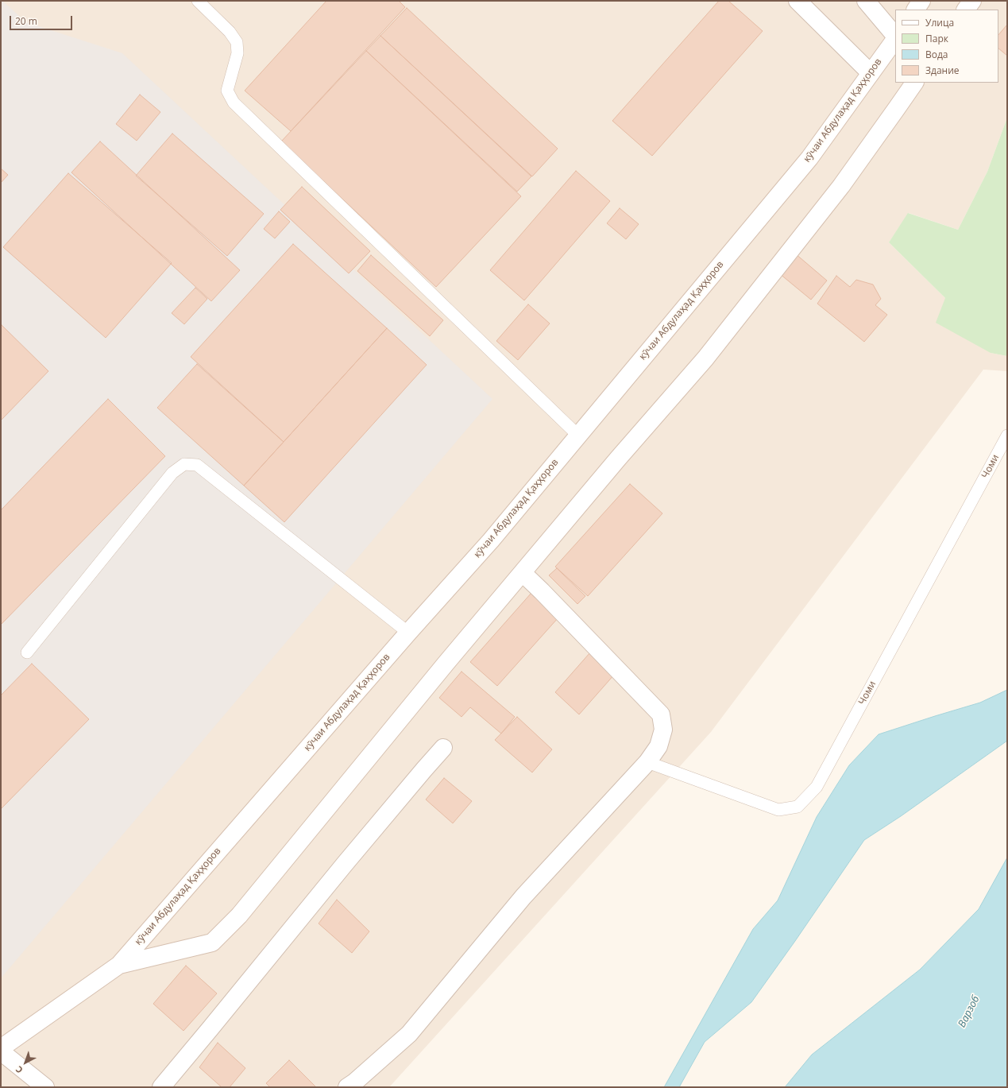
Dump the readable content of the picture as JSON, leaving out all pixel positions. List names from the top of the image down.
{
  "streets": {
    "main road": ["кӯчаи Абдулаҳад Қаҳҳоров"],
    "lane": ["Чоми"]
  },
  "water": ["Варзоб"],
  "legend": [
    "Улица",
    "Парк",
    "Вода",
    "Здание"
  ],
  "scale_bar": "20 m",
  "north": "bottom left"
}
